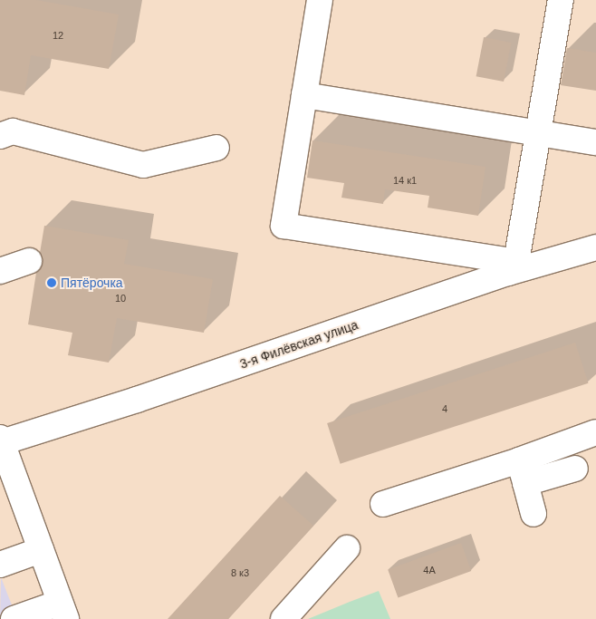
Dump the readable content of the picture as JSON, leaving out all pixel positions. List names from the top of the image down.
{
  "streets": {
    "street": ["3-я Филёвская улица"]
  },
  "places": ["Пятёрочка"],
  "house_numbers": [
    "12",
    "14 к1",
    "10",
    "4",
    "4А",
    "8 к3"
  ]
}
